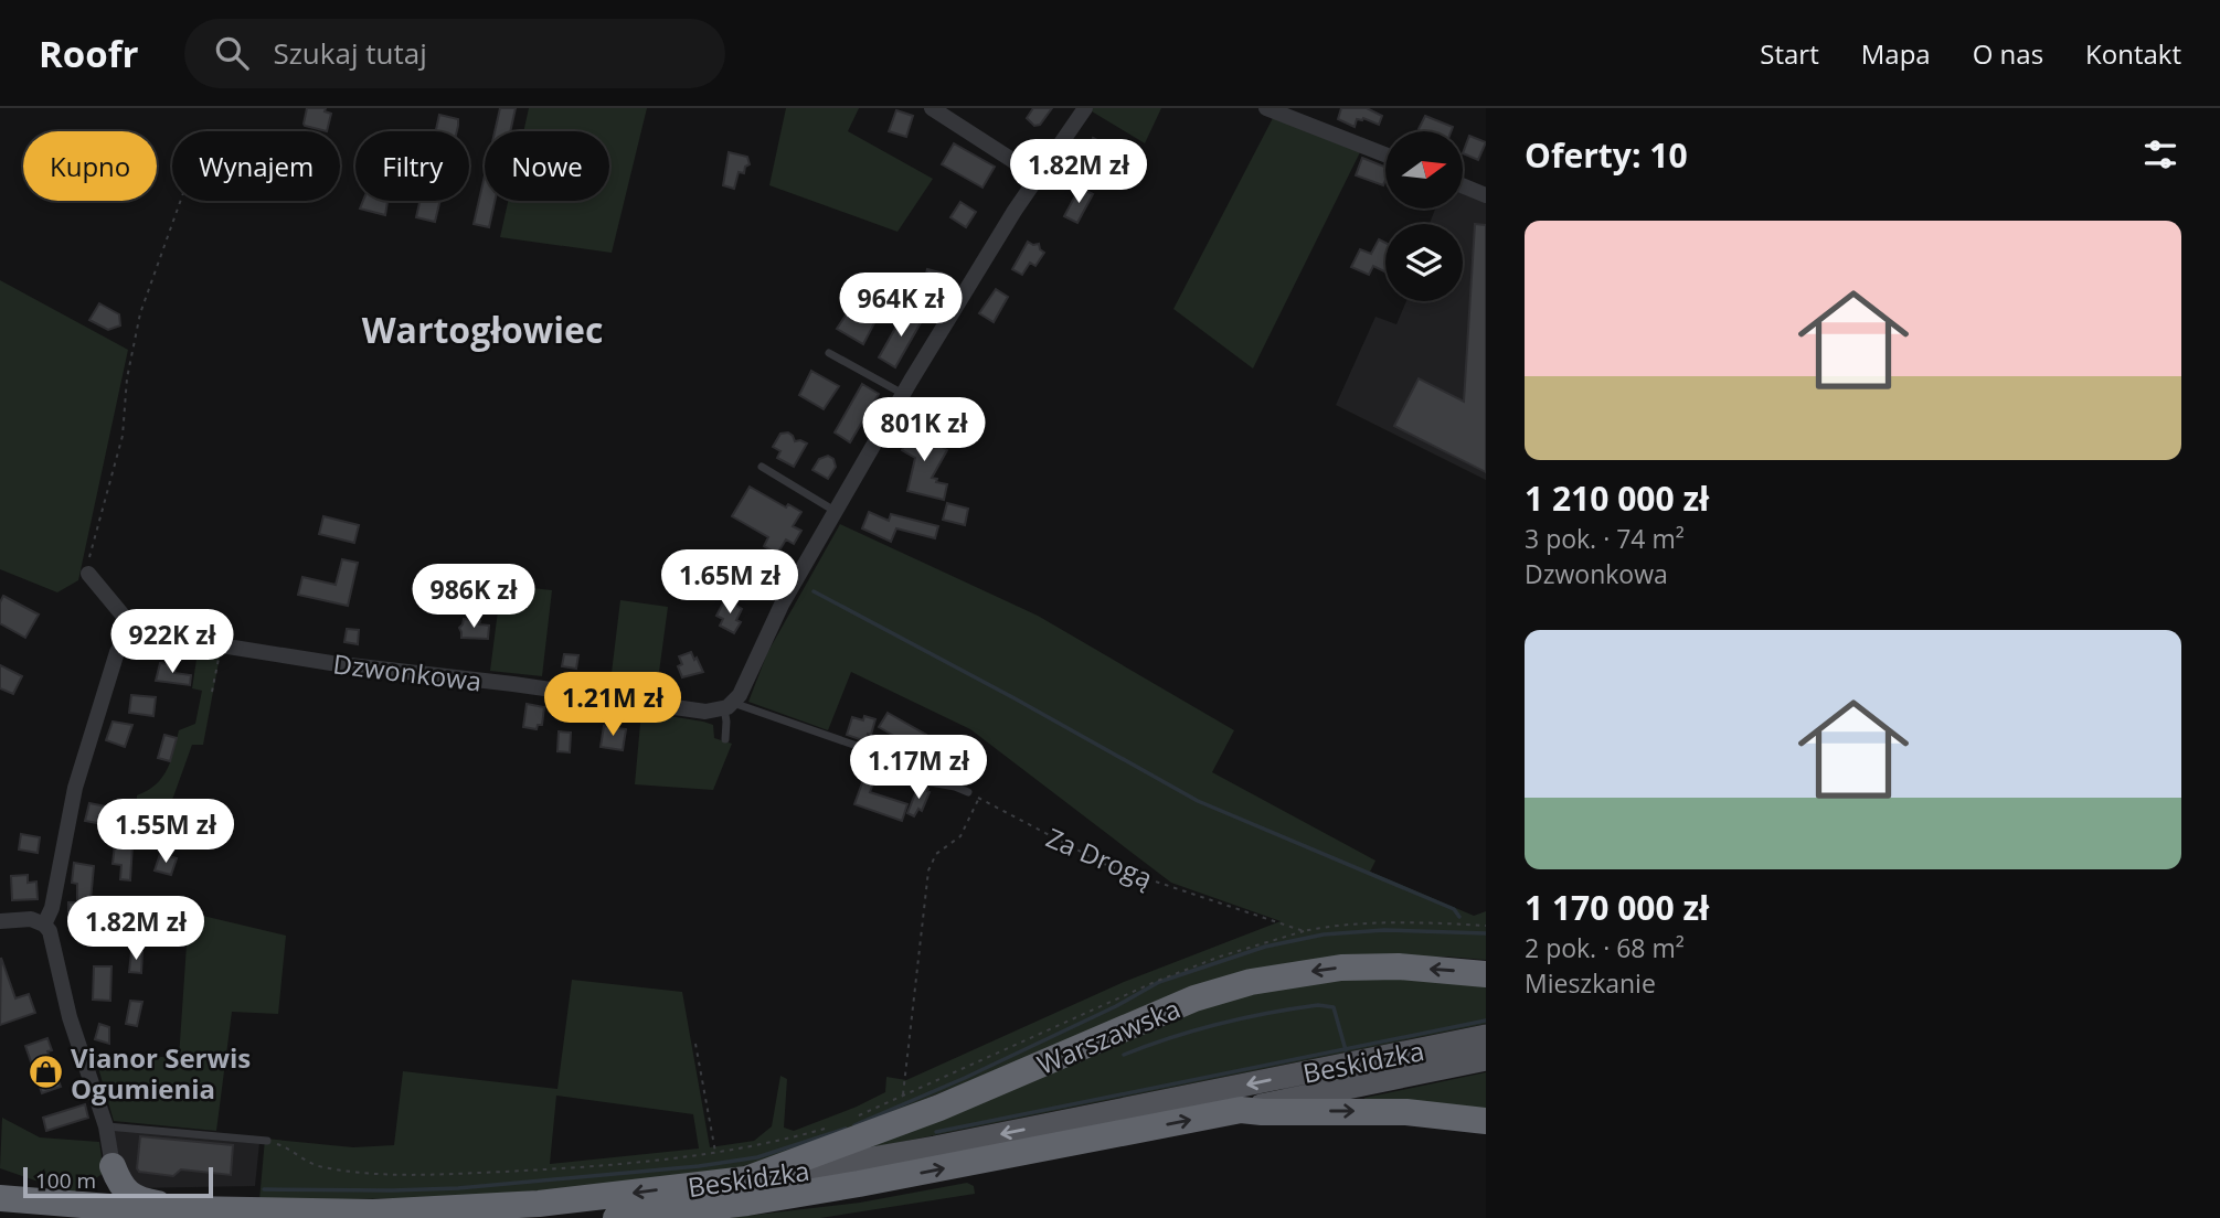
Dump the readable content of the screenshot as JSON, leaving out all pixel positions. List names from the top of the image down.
{
  "streets": {
    "highway": ["Warszawska", "Beskidzka"],
    "street": ["Dzwonkowa"],
    "path": ["Za Drogą"]
  },
  "crossings": [
    ["Warszawska", "Beskidzka"]
  ],
  "one_way": ["Warszawska"],
  "districts": ["Wartogłowiec"],
  "places": {
    "shop": ["Vianor Serwis Ogumienia"]
  },
  "scale_bar": "100 m",
  "north": "right",
  "page": {
    "header": "Roofr",
    "search": "Szukaj tutaj",
    "nav": [
      "Start",
      "Mapa",
      "O nas",
      "Kontakt"
    ],
    "heading": "Oferty: 10",
    "chip": [
      "Kupno",
      "Wynajem",
      "Filtry",
      "Nowe"
    ],
    "price": [
      "1.82M zł",
      "964K zł",
      "801K zł",
      "1.65M zł",
      "986K zł",
      "922K zł",
      "1.21M zł",
      "1.17M zł",
      "1.55M zł",
      "1.82M zł"
    ],
    "list": [
      {
        "name": "1 210 000 zł",
        "note": "3 pok. · 74 m² · Dzwonkowa"
      },
      {
        "name": "1 170 000 zł",
        "note": "2 pok. · 68 m² · Mieszkanie"
      }
    ],
    "scale": "100 m"
  }
}
